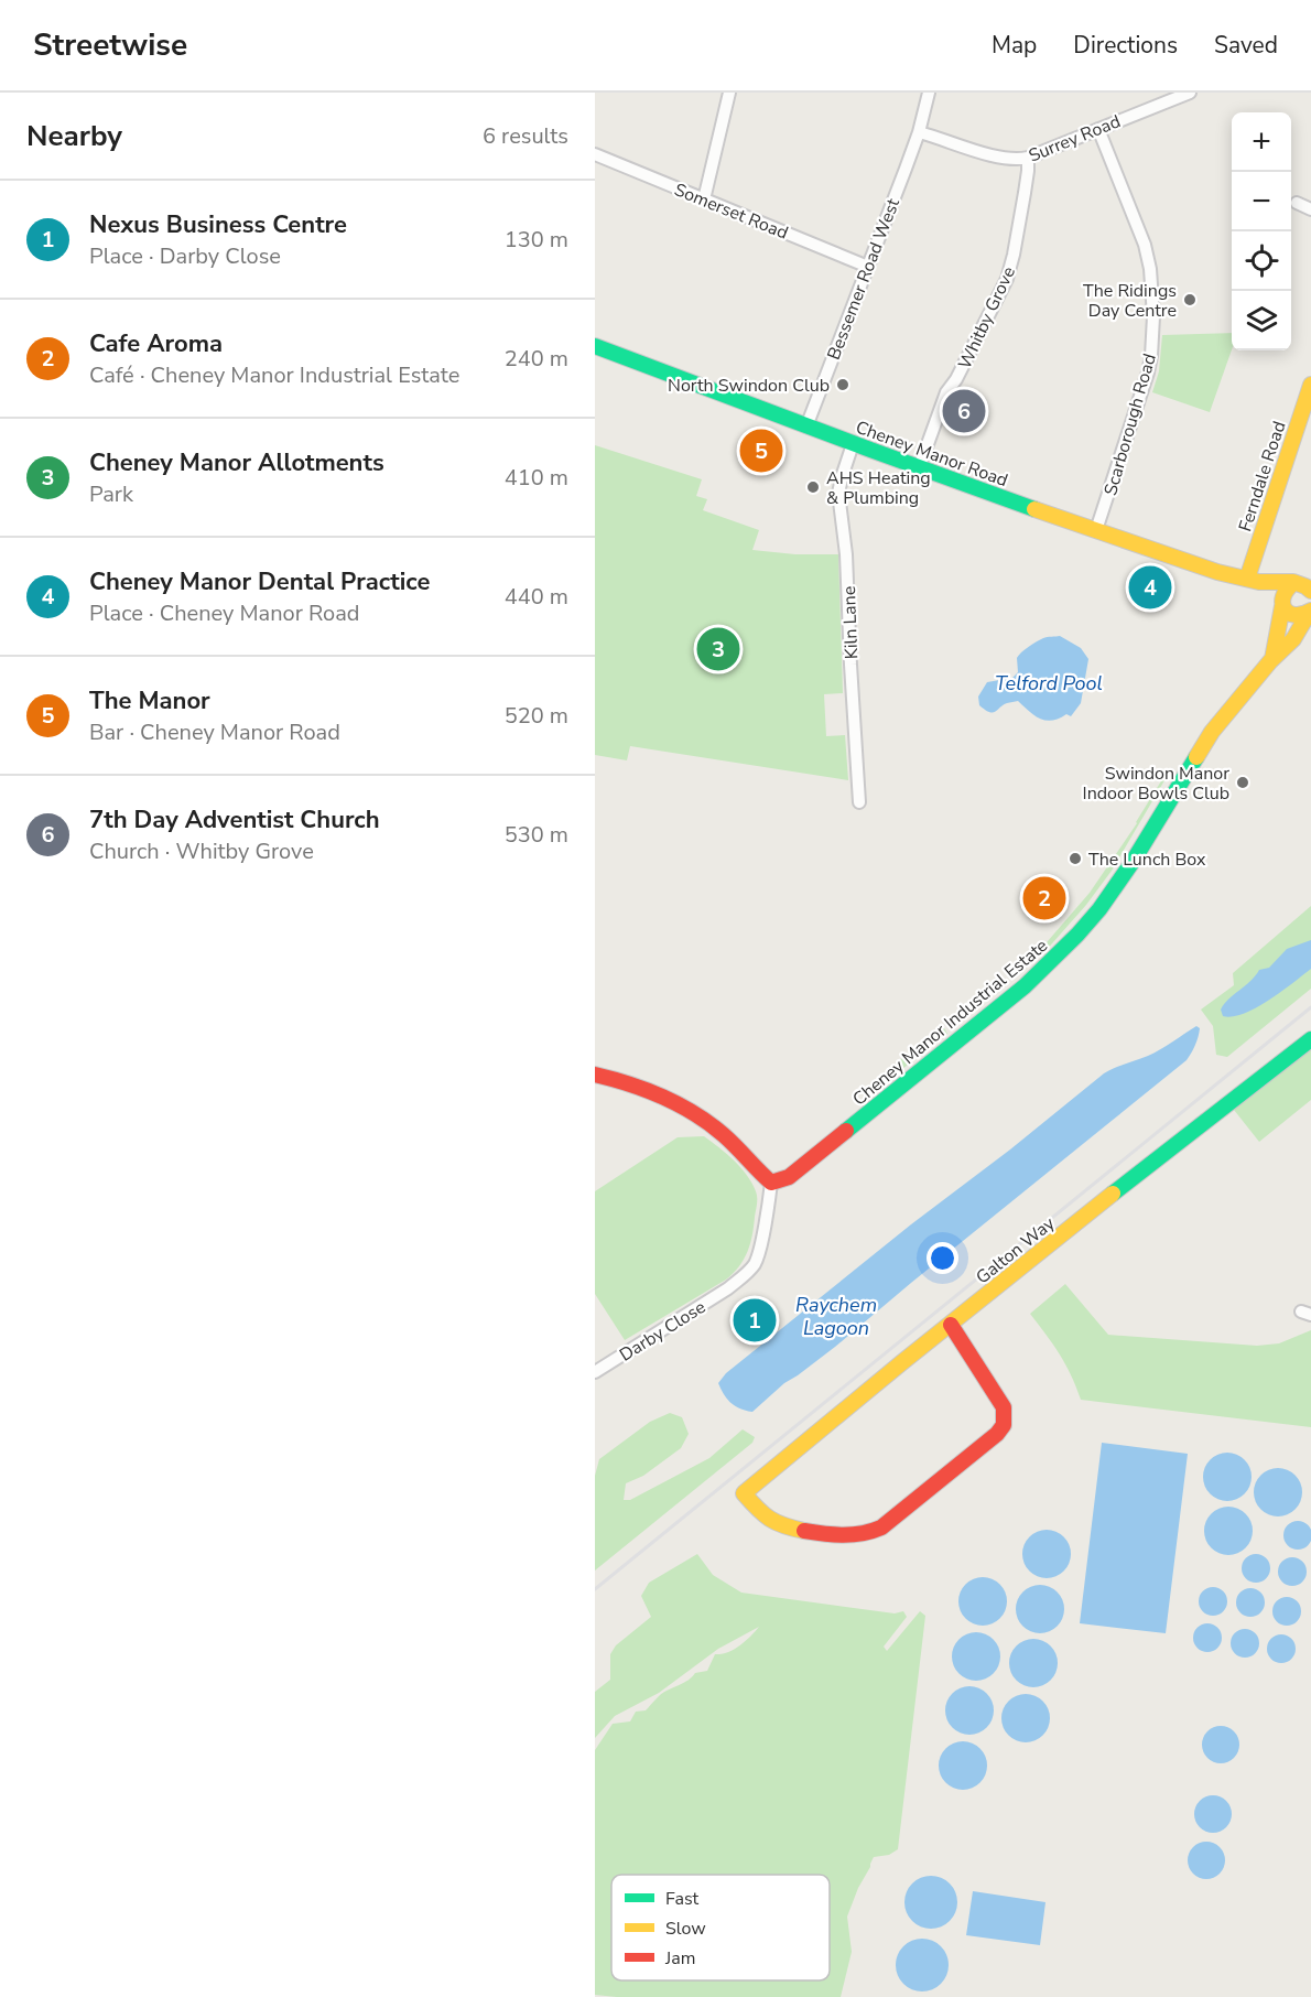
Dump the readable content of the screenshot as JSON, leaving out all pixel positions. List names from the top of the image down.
{
  "streets": {
    "street": [
      "Surrey Road",
      "Somerset Road",
      "Bessemer Road West",
      "Whitby Grove",
      "Scarborough Road",
      "Cheney Manor Road",
      "Ferndale Road",
      "Kiln Lane",
      "Cheney Manor Industrial Estate",
      "Galton Way",
      "Darby Close"
    ]
  },
  "crossings": [
    ["Surrey Road", "Bessemer Road West"],
    ["Surrey Road", "Whitby Grove"],
    ["Surrey Road", "Scarborough Road"],
    ["Somerset Road", "Bessemer Road West"],
    ["Bessemer Road West", "Cheney Manor Road"],
    ["Whitby Grove", "Cheney Manor Road"],
    ["Scarborough Road", "Cheney Manor Road"],
    ["Cheney Manor Road", "Ferndale Road"],
    ["Cheney Manor Road", "Kiln Lane"],
    ["Cheney Manor Road", "Cheney Manor Industrial Estate"],
    ["Cheney Manor Industrial Estate", "Darby Close"]
  ],
  "water": ["Telford Pool", "Raychem Lagoon"],
  "places": [
    "The Ridings Day Centre",
    "North Swindon Club",
    "AHS Heating & Plumbing",
    "Swindon Manor Indoor Bowls Club",
    "The Lunch Box"
  ],
  "legend": ["Fast", "Slow", "Jam"],
  "page": {
    "header": "Streetwise",
    "nav": ["Map", "Directions", "Saved"],
    "heading": ["Nearby", "6 results"],
    "map_buttons": ["+", "−"],
    "list": [
      {
        "mark": "1",
        "name": "Nexus Business Centre",
        "note": "Place · Darby Close",
        "value": "130 m"
      },
      {
        "mark": "2",
        "name": "Cafe Aroma",
        "note": "Café · Cheney Manor Industrial Estate",
        "value": "240 m"
      },
      {
        "mark": "3",
        "name": "Cheney Manor Allotments",
        "note": "Park",
        "value": "410 m"
      },
      {
        "mark": "4",
        "name": "Cheney Manor Dental Practice",
        "note": "Place · Cheney Manor Road",
        "value": "440 m"
      },
      {
        "mark": "5",
        "name": "The Manor",
        "note": "Bar · Cheney Manor Road",
        "value": "520 m"
      },
      {
        "mark": "6",
        "name": "7th Day Adventist Church",
        "note": "Church · Whitby Grove",
        "value": "530 m"
      }
    ],
    "pins": [
      "6",
      "5",
      "4",
      "3",
      "2",
      "1"
    ]
  }
}
